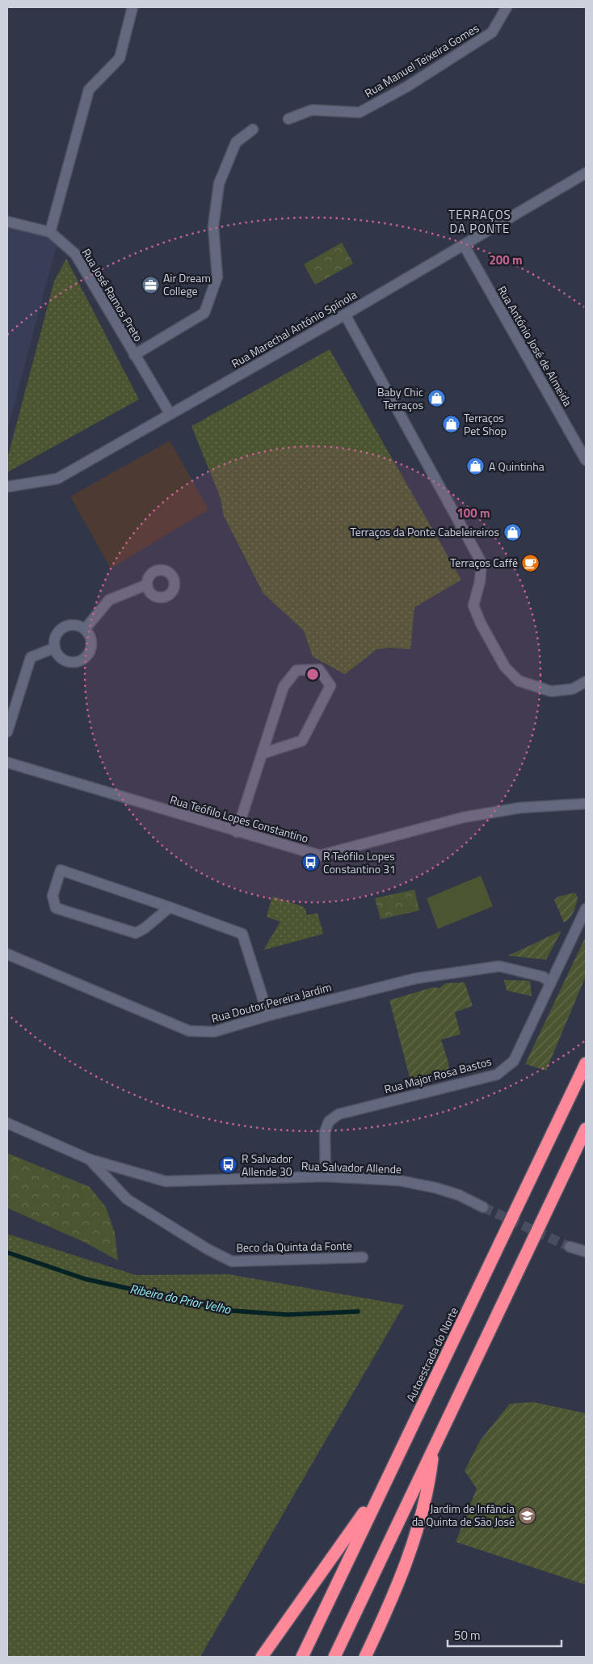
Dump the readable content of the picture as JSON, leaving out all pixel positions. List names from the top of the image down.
{
  "streets": {
    "highway": ["Autoestrada do Norte"],
    "street": [
      "Rua Manuel Teixeira Gomes",
      "Rua José Ramos Preto",
      "Rua Marechal António Spínola",
      "Rua António José de Almeida",
      "Rua Teófilo Lopes Constantino",
      "Rua Doutor Pereira Jardim",
      "Rua Major Rosa Bastos",
      "Rua Salvador Allende",
      "Beco da Quinta da Fonte"
    ]
  },
  "crossings": [
    ["Rua José Ramos Preto", "Rua Marechal António Spínola"],
    ["Rua Marechal António Spínola", "Rua António José de Almeida"],
    ["Rua Doutor Pereira Jardim", "Rua Major Rosa Bastos"],
    ["Rua Major Rosa Bastos", "Rua Salvador Allende"],
    ["Rua Salvador Allende", "Beco da Quinta da Fonte"]
  ],
  "districts": ["TERRAÇOS DA PONTE"],
  "water": ["Ribeira do Prior Velho"],
  "places": {
    "office": ["Air Dream College"],
    "shop": [
      "Baby Chic Terraços",
      "Terraços Pet Shop",
      "A Quintinha",
      "Terraços da Ponte Cabeleireiros"
    ],
    "cafe": ["Terraços Caffé"],
    "bus stop": ["R Teófilo Lopes Constantino 31", "R Salvador Allende 30"],
    "school or university": ["Jardim de Infância da Quinta de São José"]
  },
  "scale_bar": "50 m",
  "rings": ["200 m", "100 m"]
}
